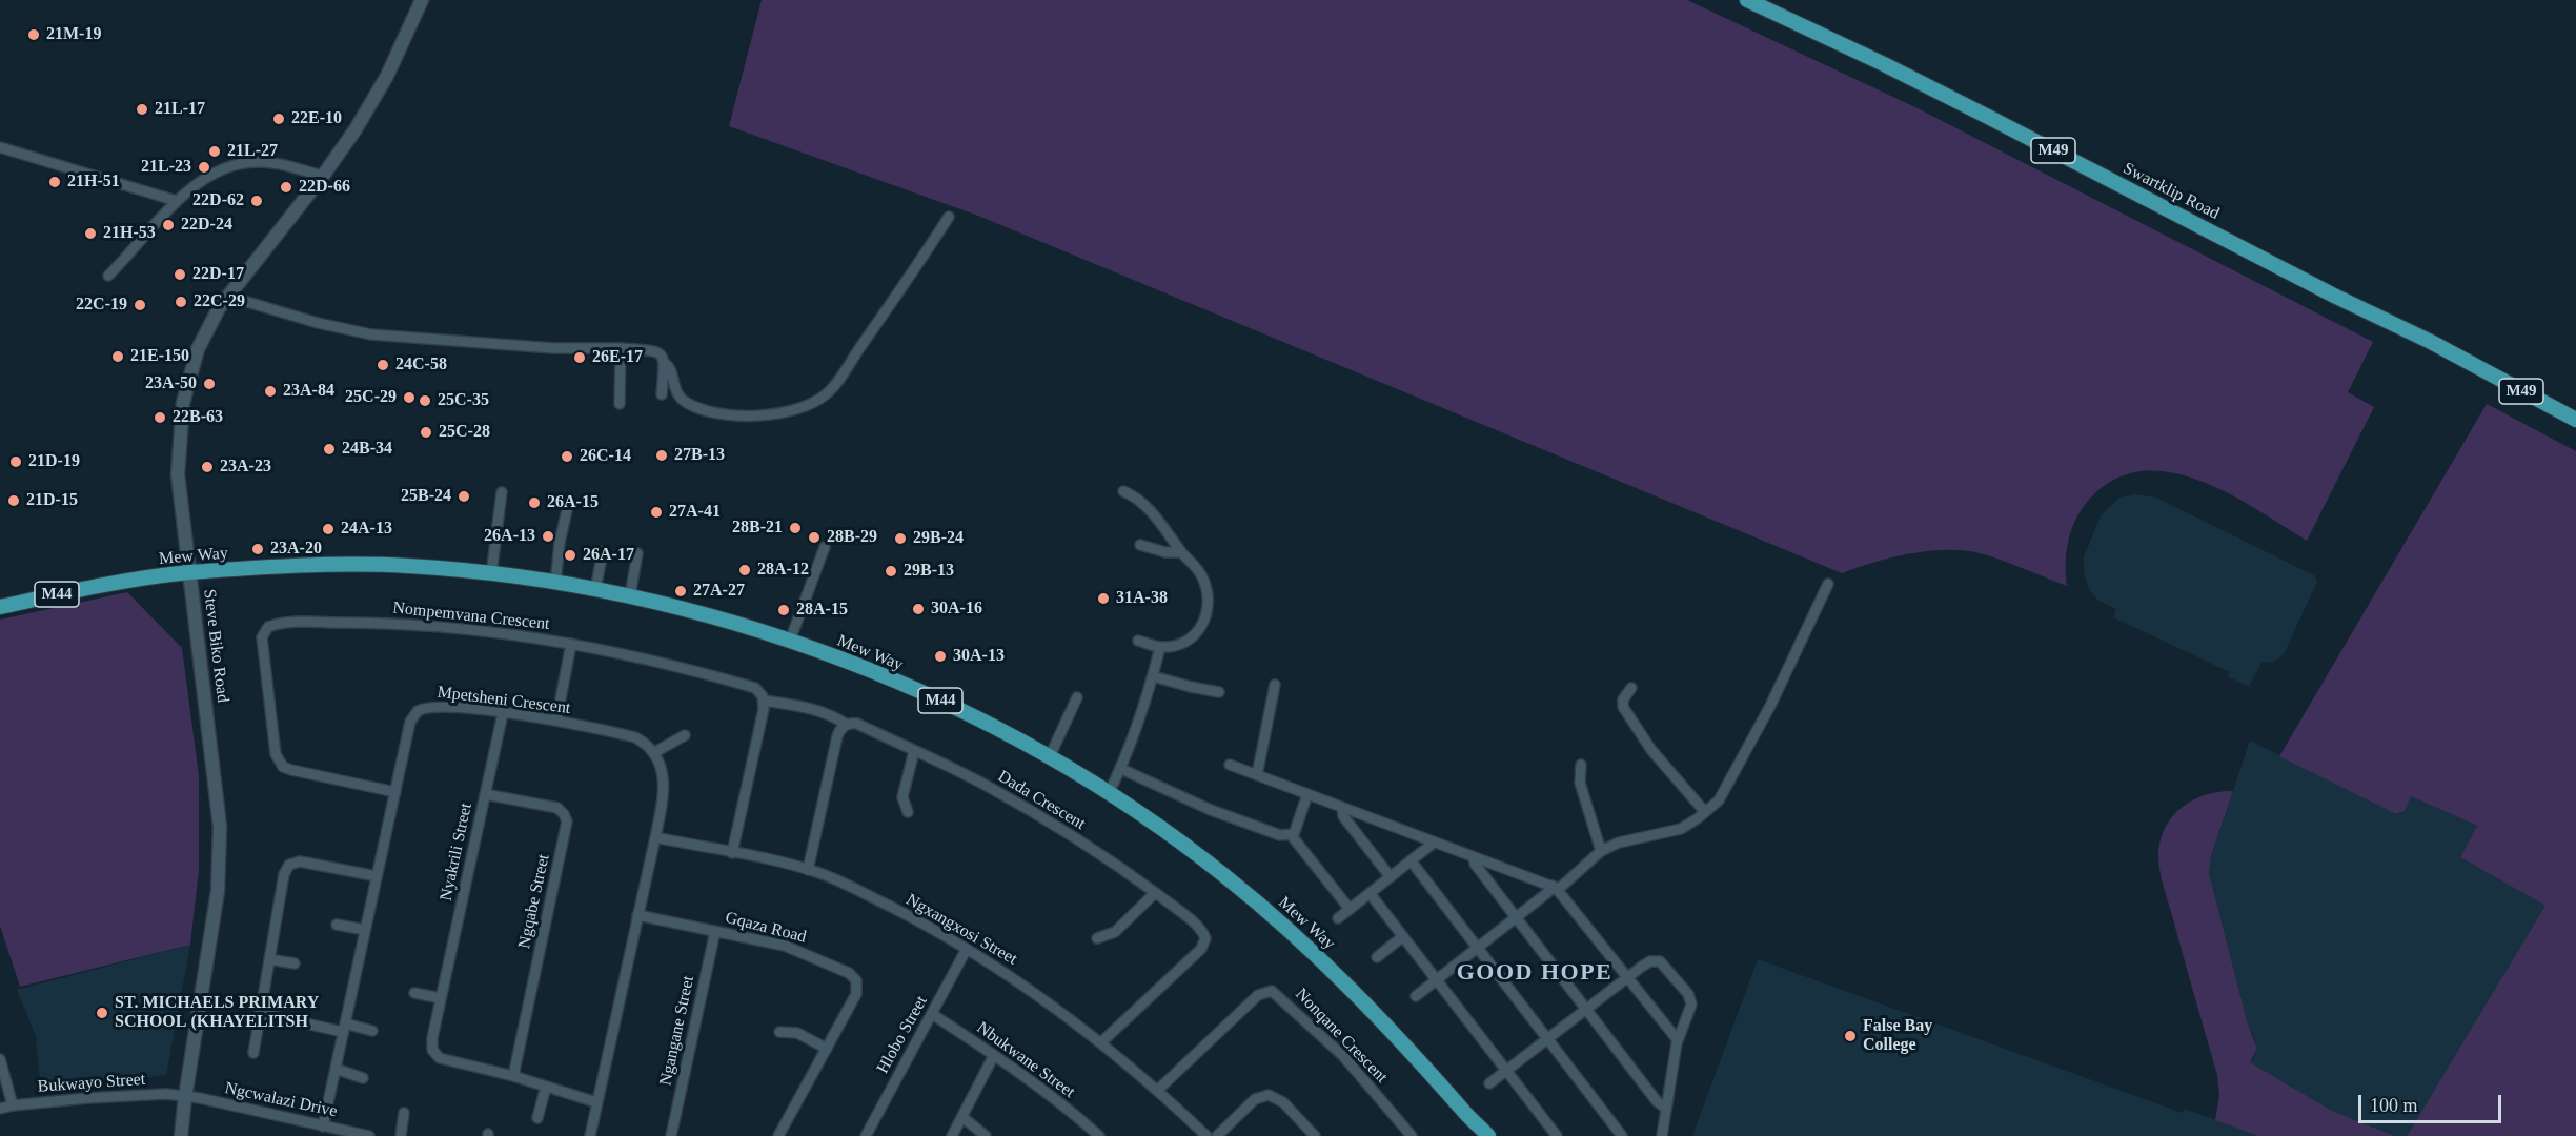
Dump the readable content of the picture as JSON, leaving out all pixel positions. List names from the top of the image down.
{
  "streets": {
    "main road": [
      "M49",
      "Swartklip Road",
      "Mew Way",
      "M44"
    ],
    "street": [
      "Nompemvana Crescent",
      "Steve Biko Road",
      "Mpetsheni Crescent",
      "Dada Crescent",
      "Nyakrili Street",
      "Ngqabe Street",
      "Gqaza Road",
      "Ngxangxosi Street",
      "Ngangane Street",
      "Hlobo Street",
      "Nonqane Crescent",
      "Nbukwane Street",
      "Bukwayo Street",
      "Ngcwalazi Drive"
    ]
  },
  "crossings": [
    ["Mew Way", "Steve Biko Road"],
    ["Nompemvana Crescent", "Mpetsheni Crescent"],
    ["Nompemvana Crescent", "Dada Crescent"],
    ["Steve Biko Road", "Bukwayo Street"],
    ["Steve Biko Road", "Ngcwalazi Drive"],
    ["Mpetsheni Crescent", "Nyakrili Street"],
    ["Mpetsheni Crescent", "Ngcwalazi Drive"],
    ["Dada Crescent", "Ngxangxosi Street"],
    ["Nyakrili Street", "Ngqabe Street"],
    ["Gqaza Road", "Ngangane Street"],
    ["Ngxangxosi Street", "Hlobo Street"],
    ["Ngxangxosi Street", "Nonqane Crescent"],
    ["Hlobo Street", "Nbukwane Street"],
    ["Bukwayo Street", "Ngcwalazi Drive"]
  ],
  "districts": ["GOOD HOPE"],
  "places": [
    "21M-19",
    "21L-17",
    "22E-10",
    "21L-27",
    "21L-23",
    "21H-51",
    "22D-66",
    "22D-62",
    "22D-24",
    "21H-53",
    "22D-17",
    "22C-29",
    "22C-19",
    "21E-150",
    "26E-17",
    "24C-58",
    "23A-50",
    "23A-84",
    "25C-29",
    "25C-35",
    "22B-63",
    "25C-28",
    "24B-34",
    "27B-13",
    "26C-14",
    "21D-19",
    "23A-23",
    "25B-24",
    "21D-15",
    "26A-15",
    "27A-41",
    "28B-21",
    "24A-13",
    "26A-13",
    "28B-29",
    "29B-24",
    "23A-20",
    "26A-17",
    "28A-12",
    "29B-13",
    "27A-27",
    "31A-38",
    "30A-16",
    "28A-15",
    "30A-13",
    "ST. MICHAELS PRIMARY SCHOOL (KHAYELITSH",
    "False Bay College"
  ],
  "scale_bar": "100 m"
}
